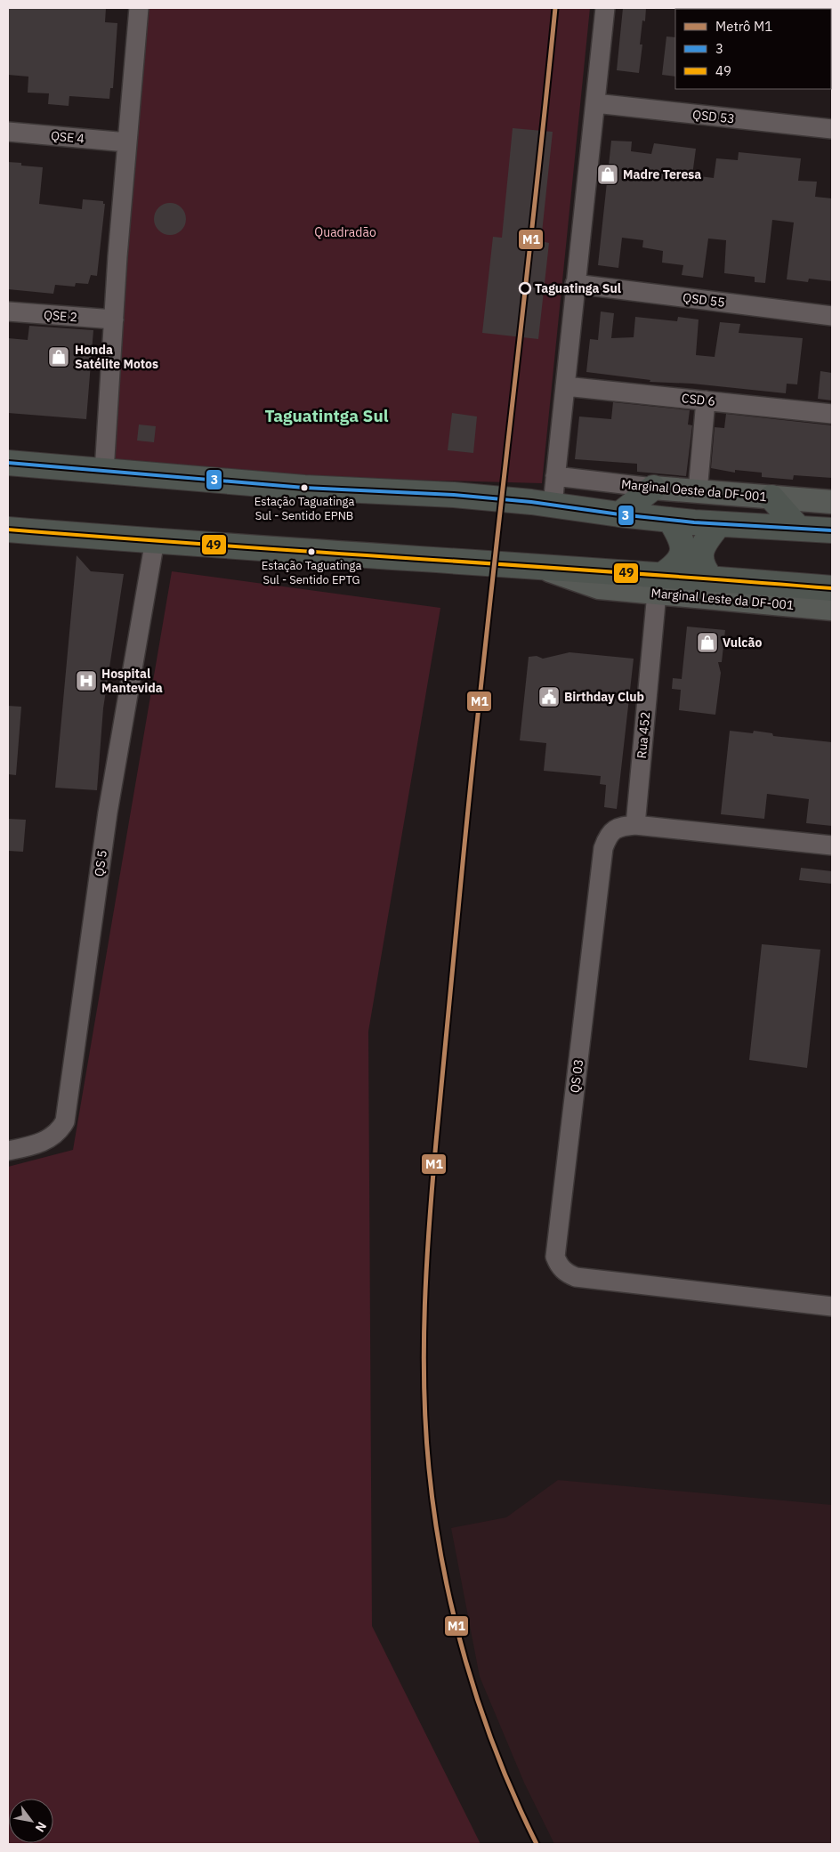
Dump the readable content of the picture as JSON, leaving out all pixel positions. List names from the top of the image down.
{
  "streets": {
    "main road": ["Marginal Oeste da DF-001", "Marginal Leste da DF-001"],
    "street": [
      "QSD 53",
      "QSE 4",
      "QSD 55",
      "QSE 2",
      "CSD 6",
      "Rua 452",
      "QS 5",
      "QS 03"
    ]
  },
  "crossings": [
    ["Marginal Leste da DF-001", "Rua 452"],
    ["Rua 452", "QS 03"]
  ],
  "districts": ["Taguatintga Sul"],
  "parks": ["Quadradão"],
  "places": {
    "shop": ["Madre Teresa", "Honda Satélite Motos", "Vulcão"],
    "other": ["Taguatinga Sul", "Estação Taguatinga Sul - Sentido EPNB", "Estação Taguatinga Sul - Sentido EPTG"],
    "hospital": ["Hospital Mantevida"],
    "public building": ["Birthday Club"]
  },
  "lines": ["metro line M1", "transit line 3", "transit line 49"],
  "legend": ["Metrô M1", "3", "49"],
  "north": "bottom right"
}
